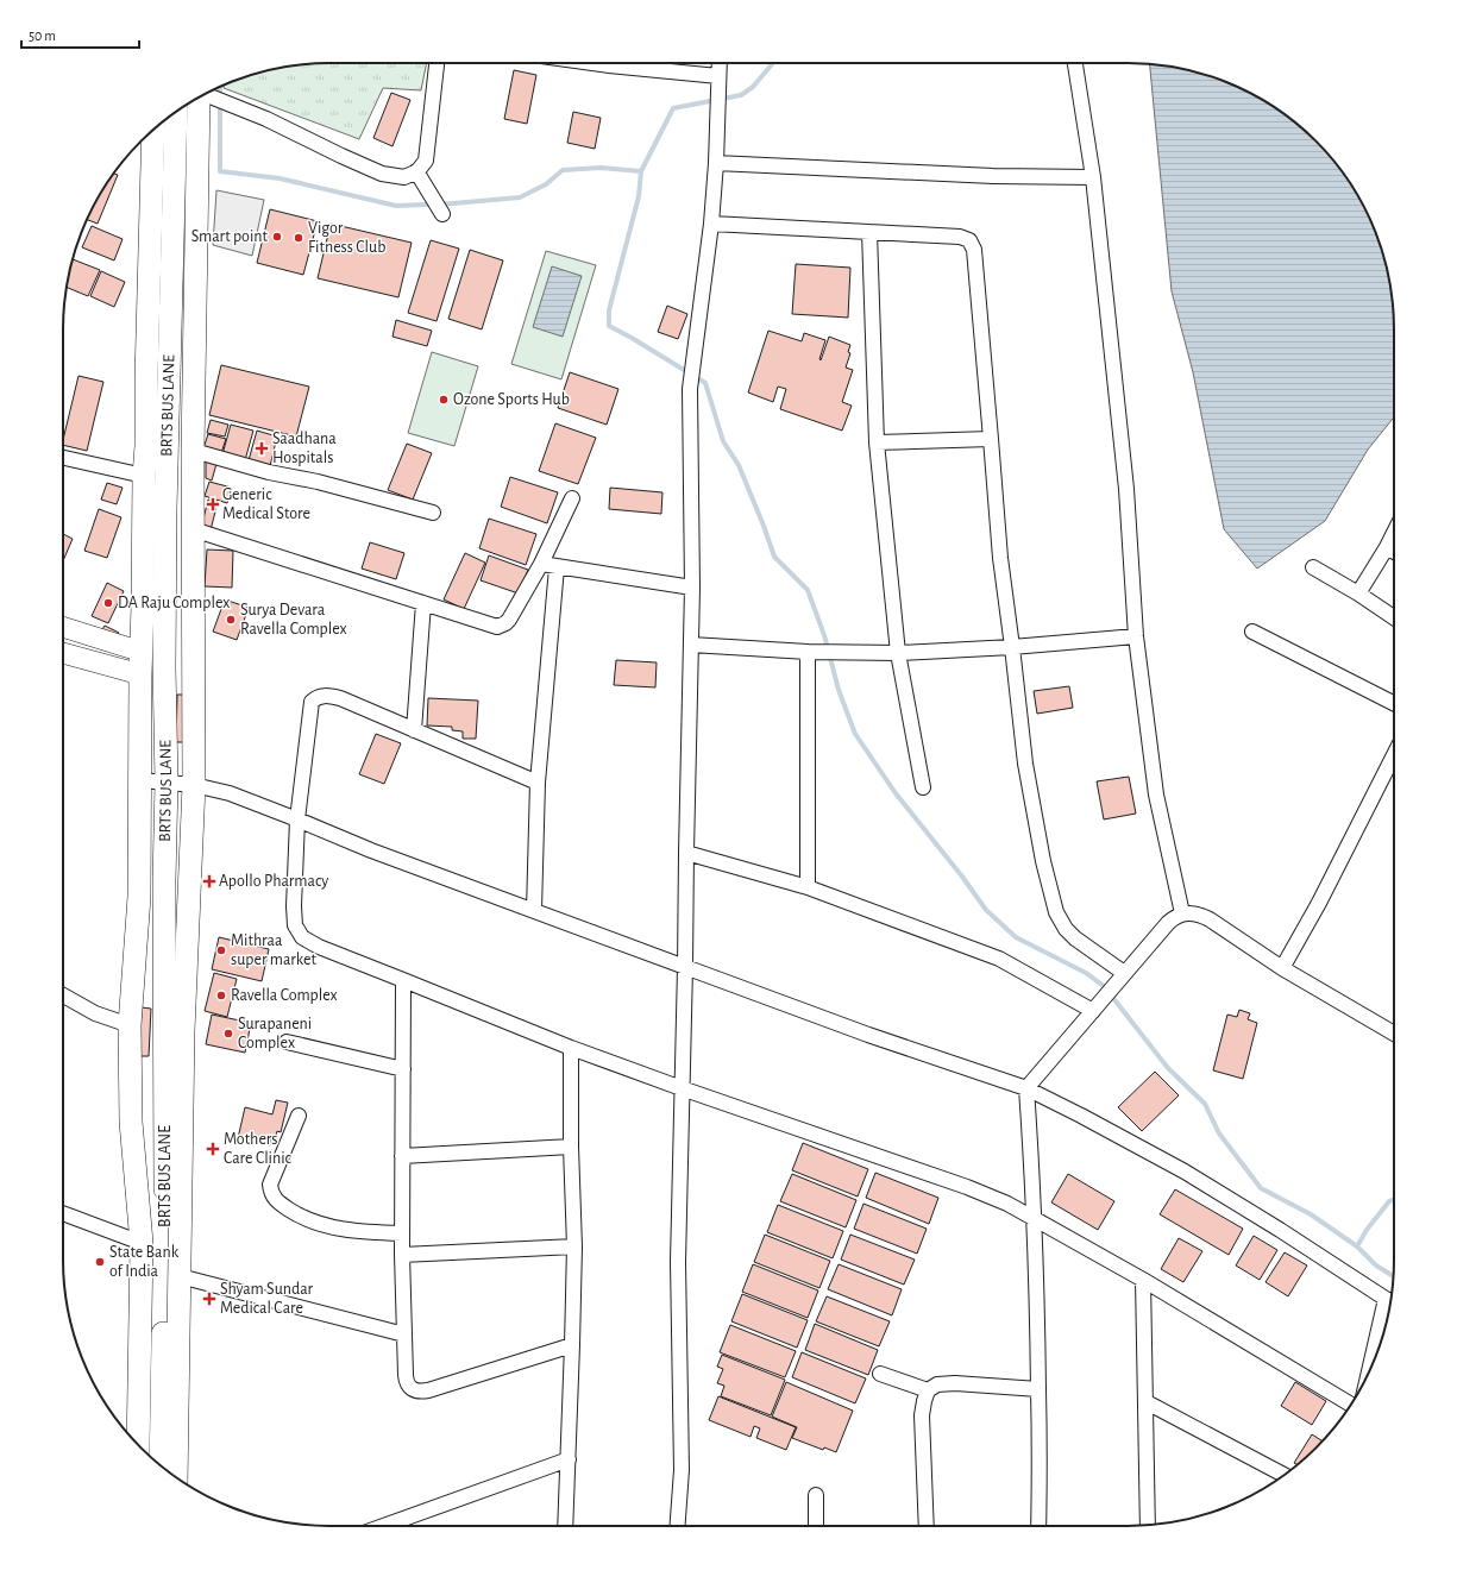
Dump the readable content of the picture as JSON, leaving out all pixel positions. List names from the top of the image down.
{
  "streets": {
    "main road": ["BRTS BUS LANE"]
  },
  "places": {
    "other": [
      "Smart point",
      "Vigor Fitness Club",
      "Ozone Sports Hub",
      "DA Raju Complex",
      "Surya Devara Ravella Complex",
      "Mithraa super market",
      "Ravella Complex",
      "Surapaneni Complex",
      "State Bank of India"
    ],
    "health": [
      "Saadhana Hospitals",
      "Generic Medical Store",
      "Apollo Pharmacy",
      "Mothers Care Clinic",
      "Shyam Sundar Medical Care"
    ]
  },
  "scale_bar": "50 m"
}
